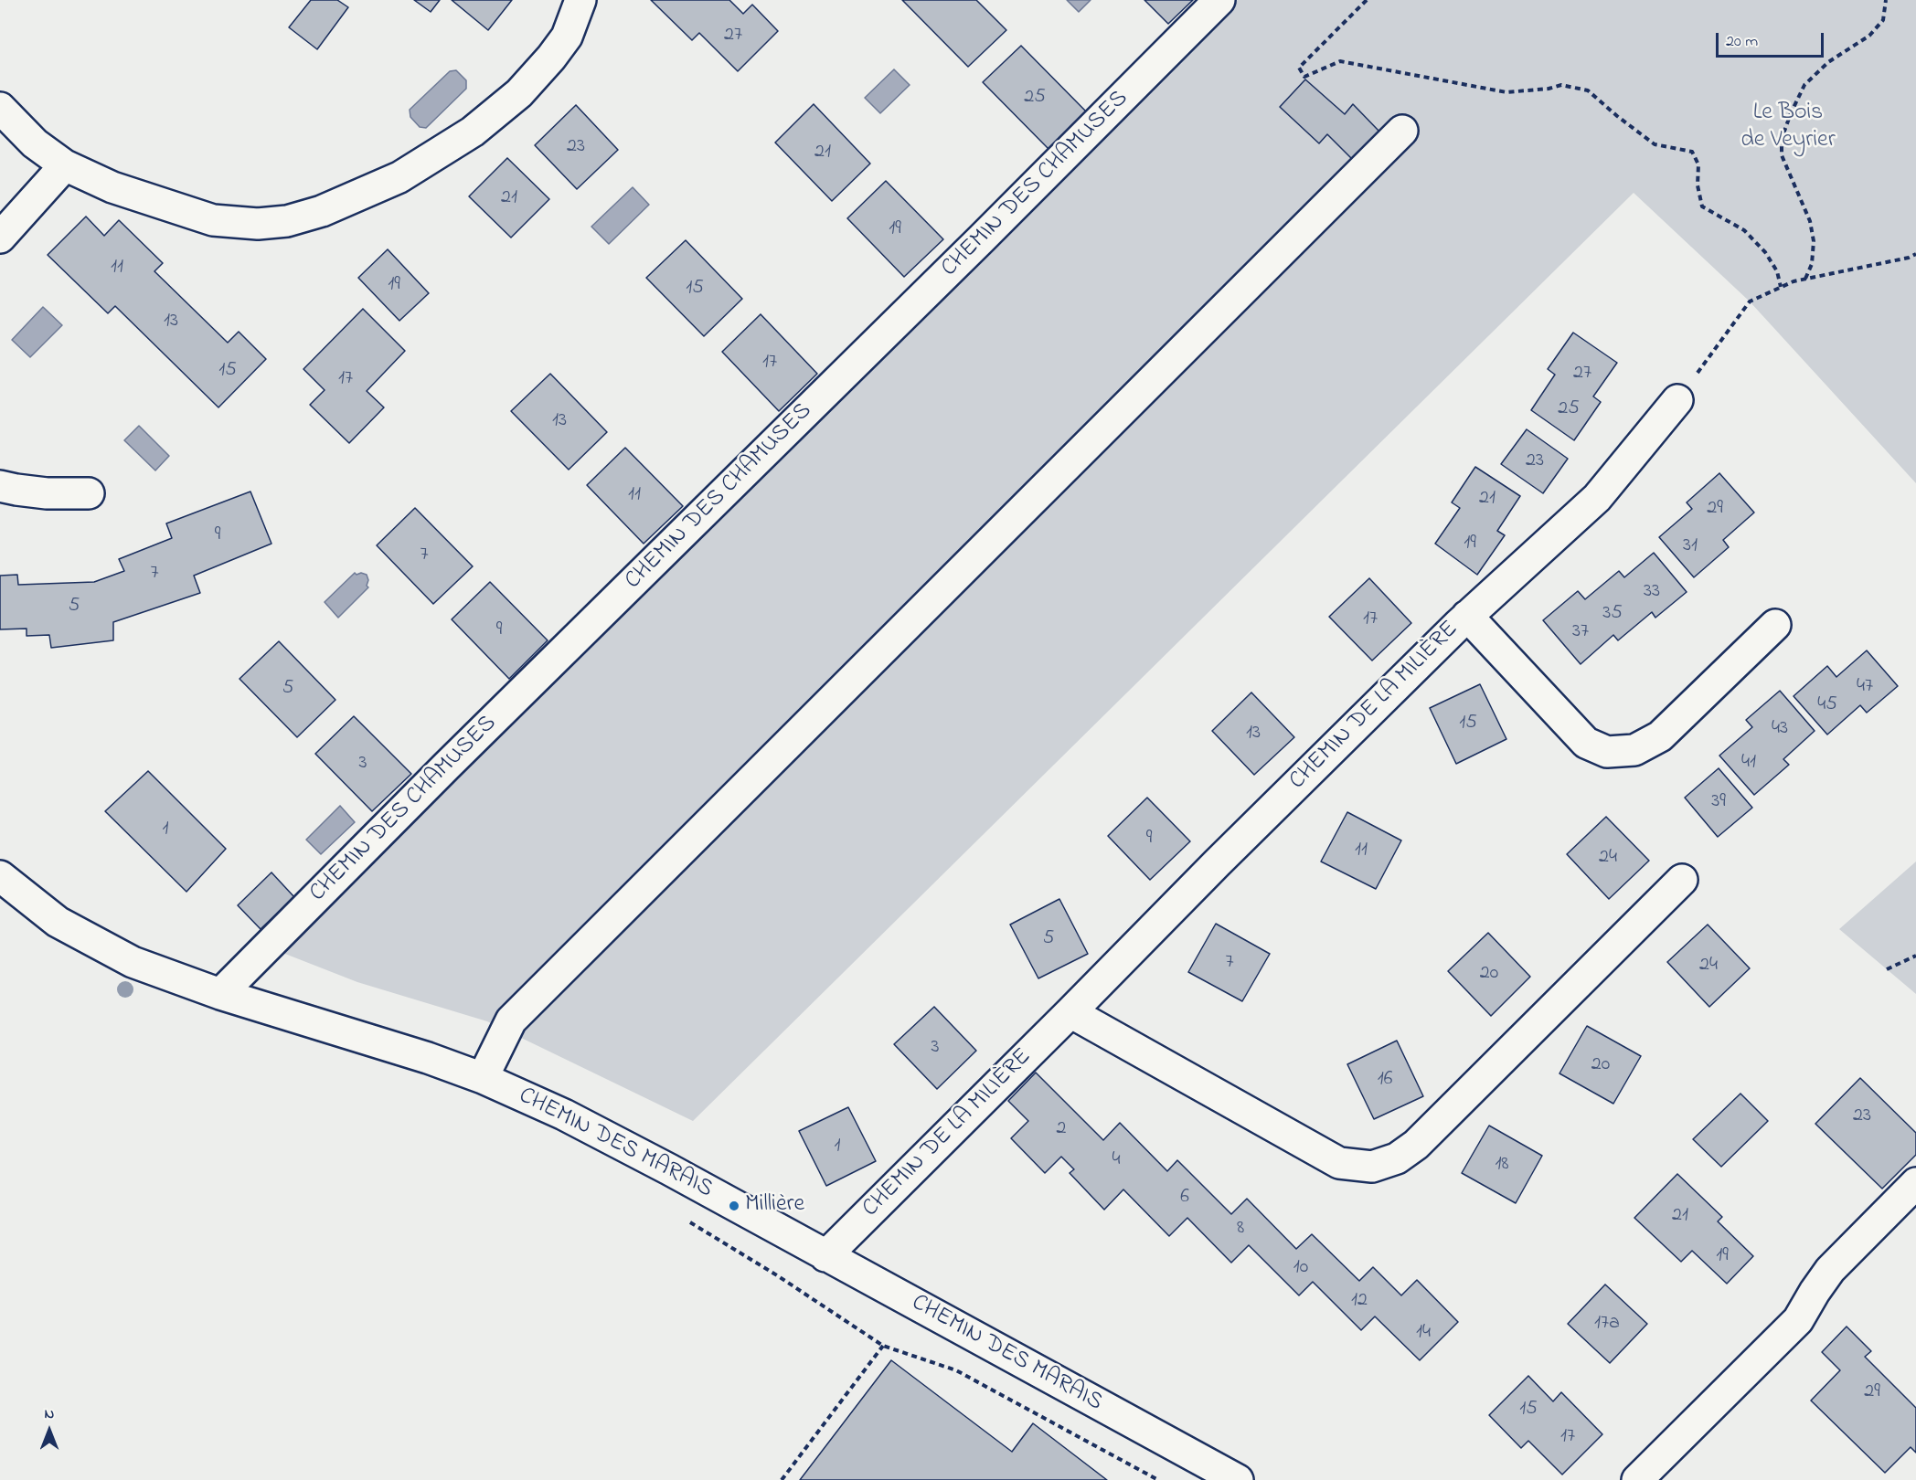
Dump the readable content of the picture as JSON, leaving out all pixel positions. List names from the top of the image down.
{
  "streets": {
    "street": ["CHEMIN DES CHAMUSES", "CHEMIN DE LA MILIÈRE", "CHEMIN DES MARAIS"]
  },
  "crossings": [
    ["CHEMIN DES CHAMUSES", "CHEMIN DES MARAIS"],
    ["CHEMIN DE LA MILIÈRE", "CHEMIN DES MARAIS"]
  ],
  "parks": ["Le Bois de Veyrier"],
  "places": ["Millière"],
  "house_numbers": [
    "27",
    "25",
    "23",
    "21",
    "21",
    "19",
    "11",
    "19",
    "15",
    "13",
    "17",
    "15",
    "27",
    "17",
    "25",
    "13",
    "23",
    "11",
    "21",
    "29",
    "9",
    "19",
    "31",
    "7",
    "7",
    "33",
    "5",
    "35",
    "17",
    "9",
    "37",
    "47",
    "5",
    "45",
    "15",
    "43",
    "13",
    "41",
    "3",
    "39",
    "1",
    "9",
    "11",
    "24",
    "5",
    "7",
    "24",
    "20",
    "3",
    "20",
    "16",
    "23",
    "2",
    "1",
    "4",
    "18",
    "6",
    "21",
    "8",
    "19",
    "10",
    "12",
    "17a",
    "14",
    "29",
    "15",
    "17"
  ],
  "scale_bar": "20 m",
  "north": "top"
}
